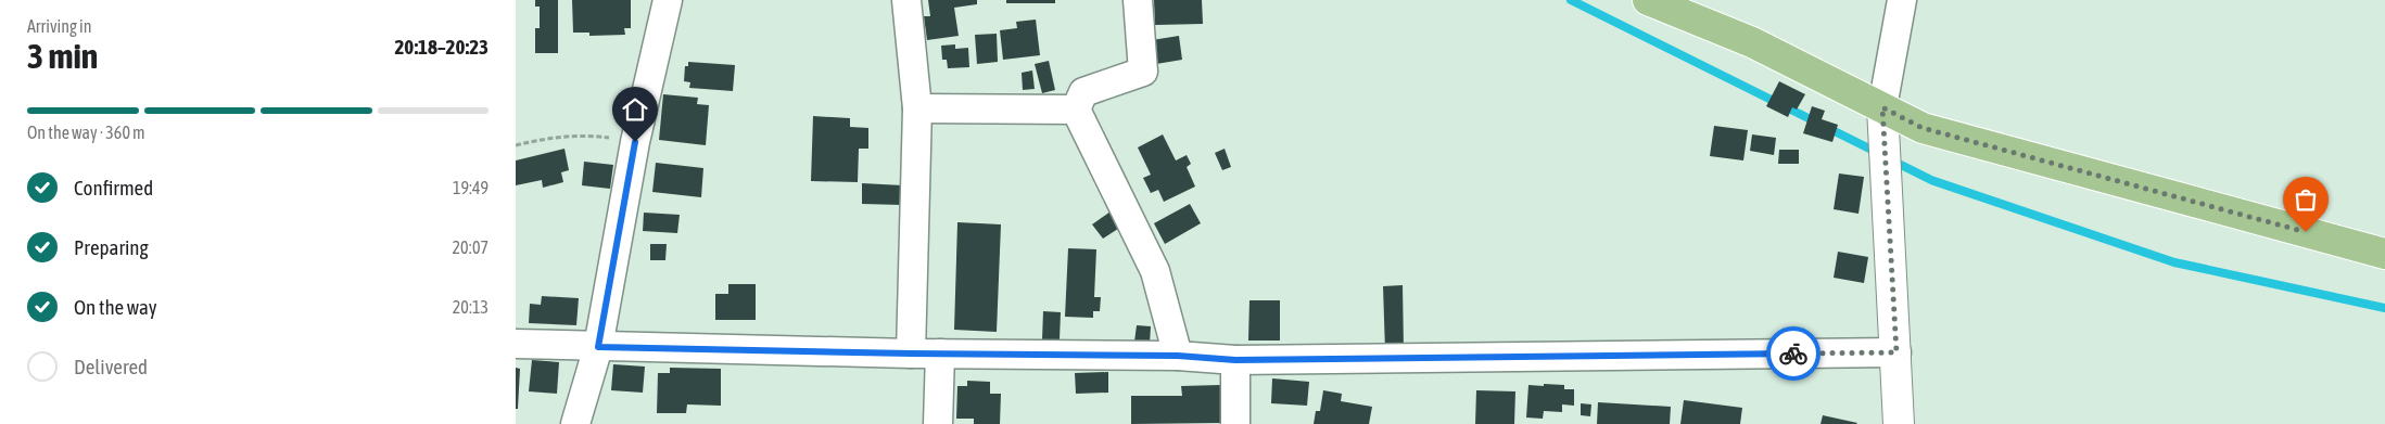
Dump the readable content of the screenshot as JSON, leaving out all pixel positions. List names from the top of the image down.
{
  "page": {
    "heading": ["3 min", "Arriving in", "20:18–20:23"],
    "bar": "On the way · 360 m",
    "list": [
      ["Confirmed", "19:49"],
      ["Preparing", "20:07"],
      ["On the way", "20:13"],
      "Delivered"
    ]
  }
}
